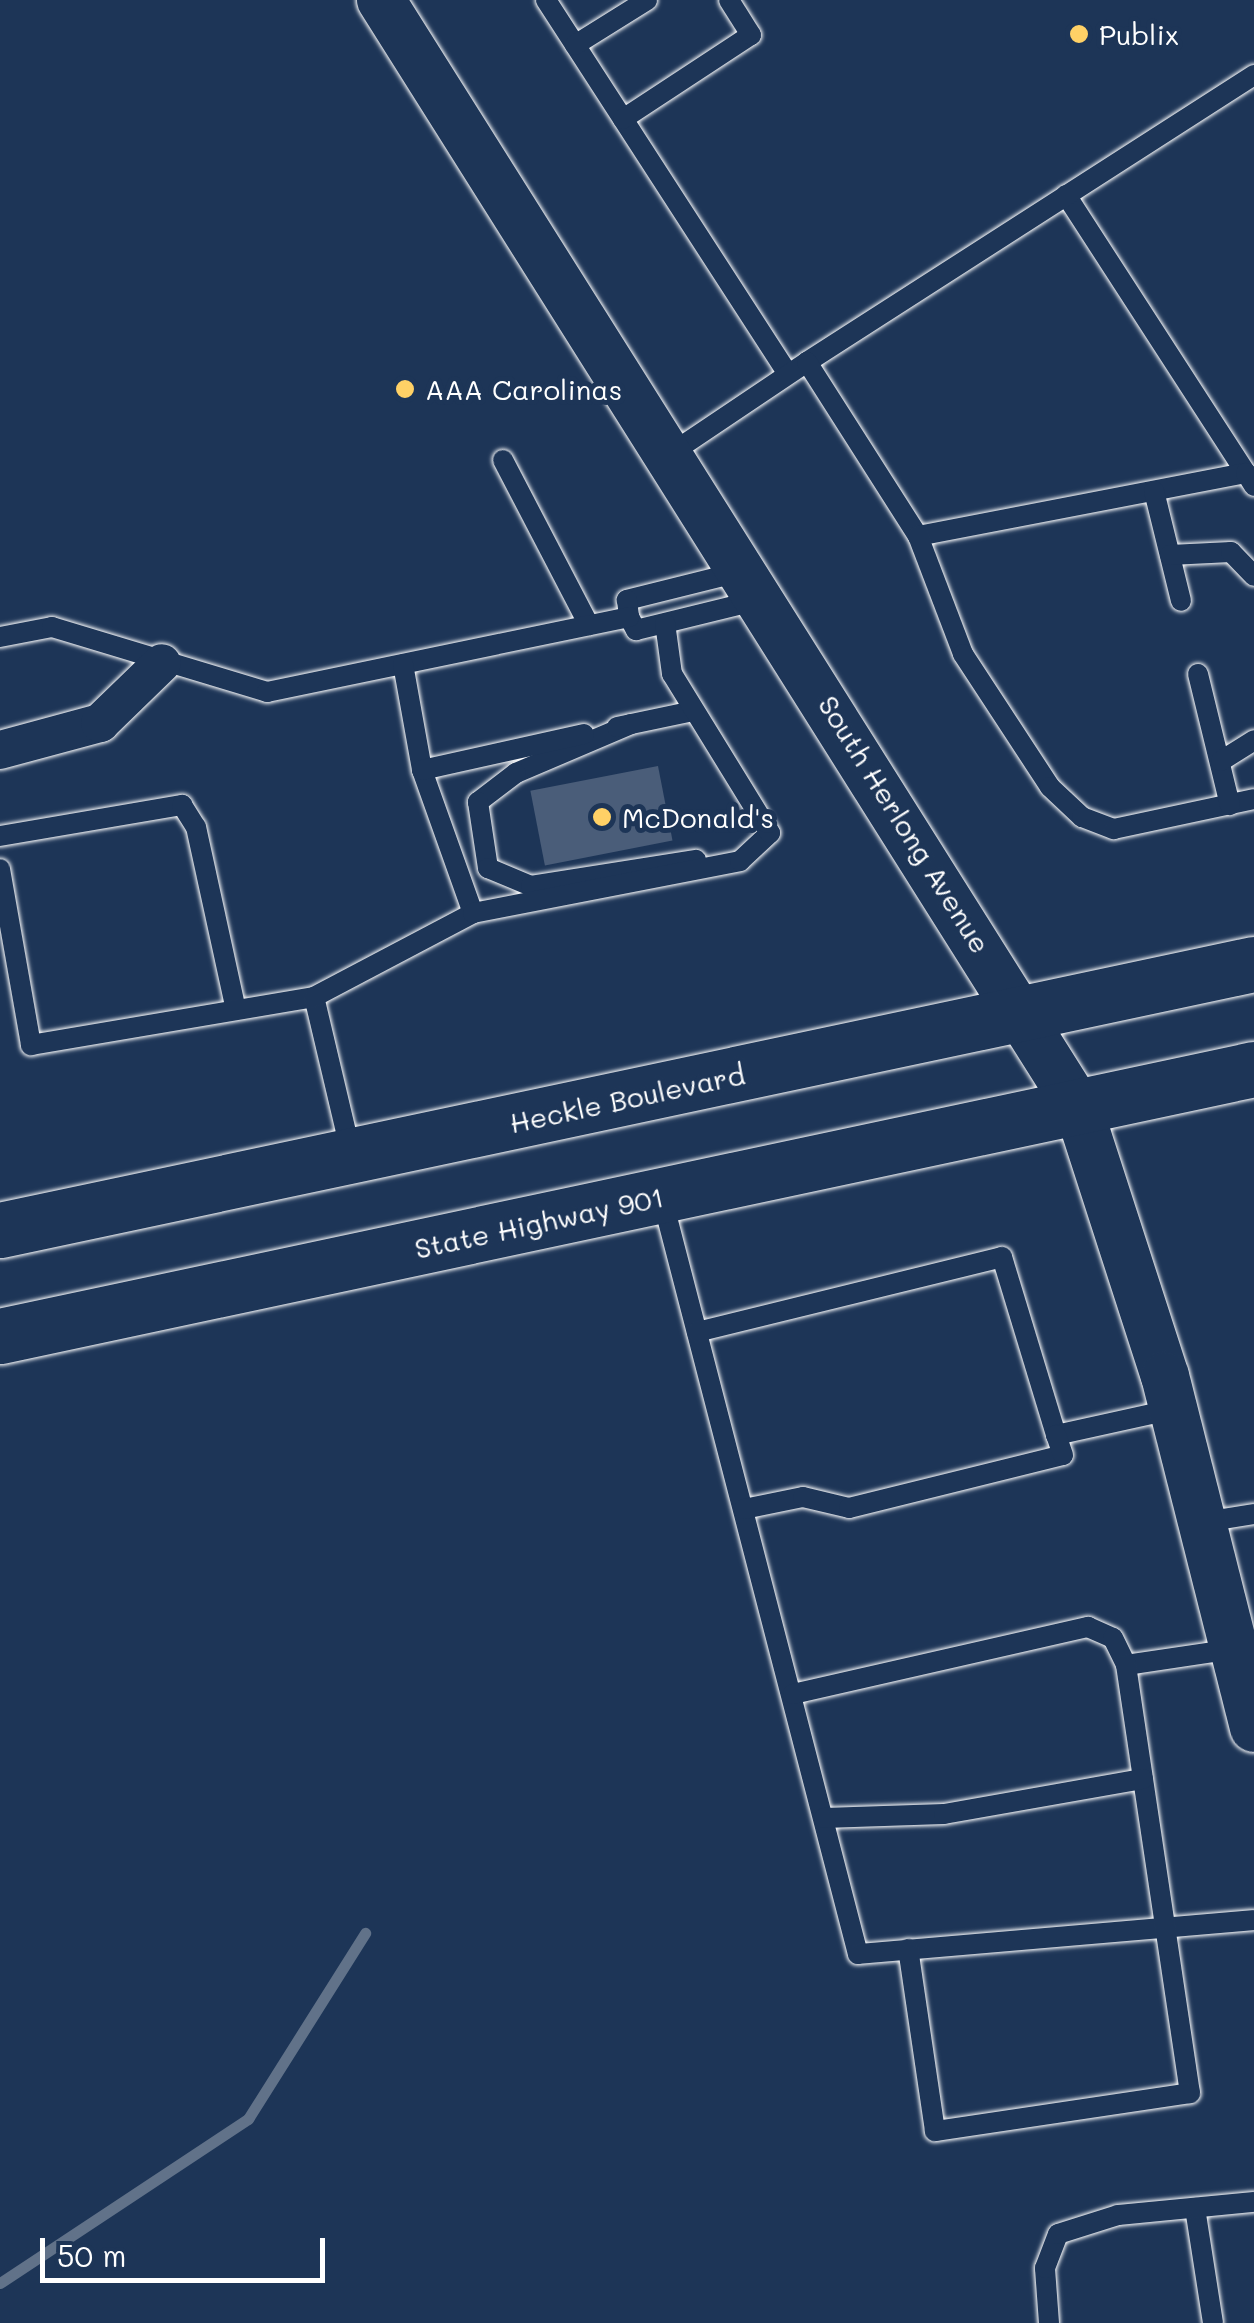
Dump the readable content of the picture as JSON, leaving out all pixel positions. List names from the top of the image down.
{
  "streets": {
    "main road": ["Heckle Boulevard", "State Highway 901"],
    "street": ["South Herlong Avenue"]
  },
  "crossings": [
    ["South Herlong Avenue", "Heckle Boulevard"],
    ["South Herlong Avenue", "State Highway 901"]
  ],
  "places": ["Publix", "AAA Carolinas", "McDonald's"],
  "scale_bar": "50 m"
}
